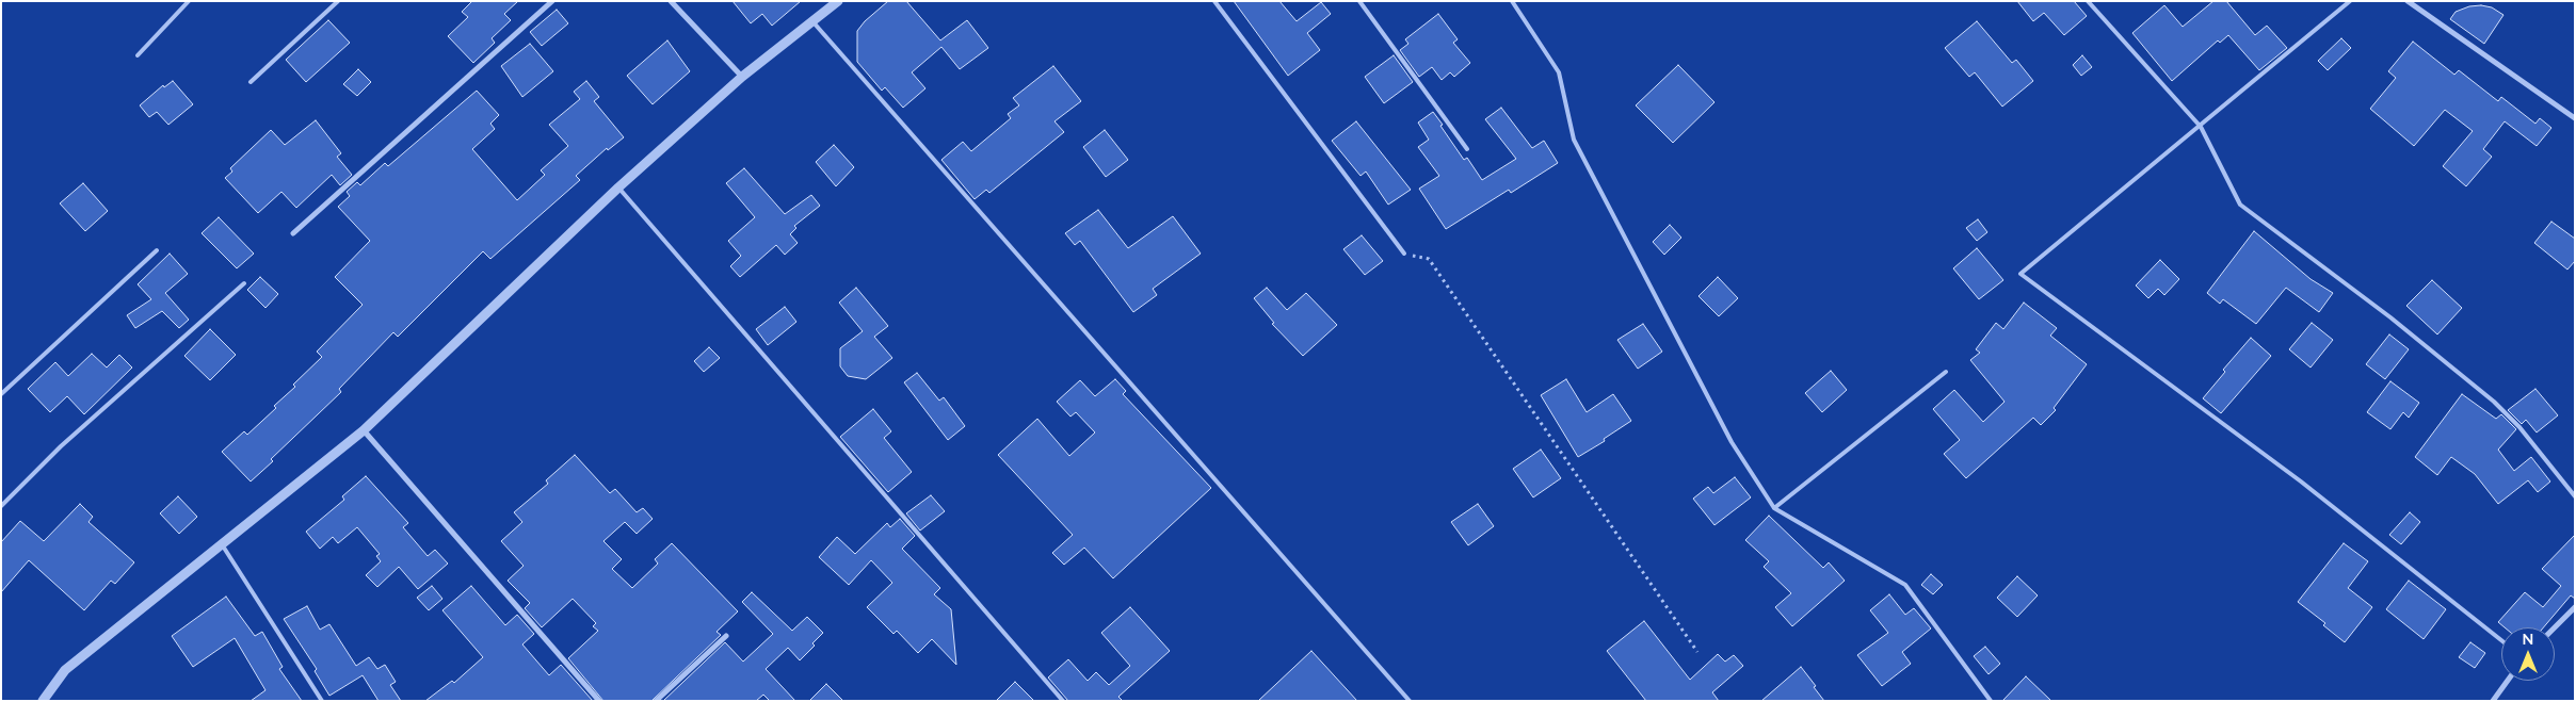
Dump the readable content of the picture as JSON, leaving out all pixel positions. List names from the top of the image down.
{
  "north": "top"
}
